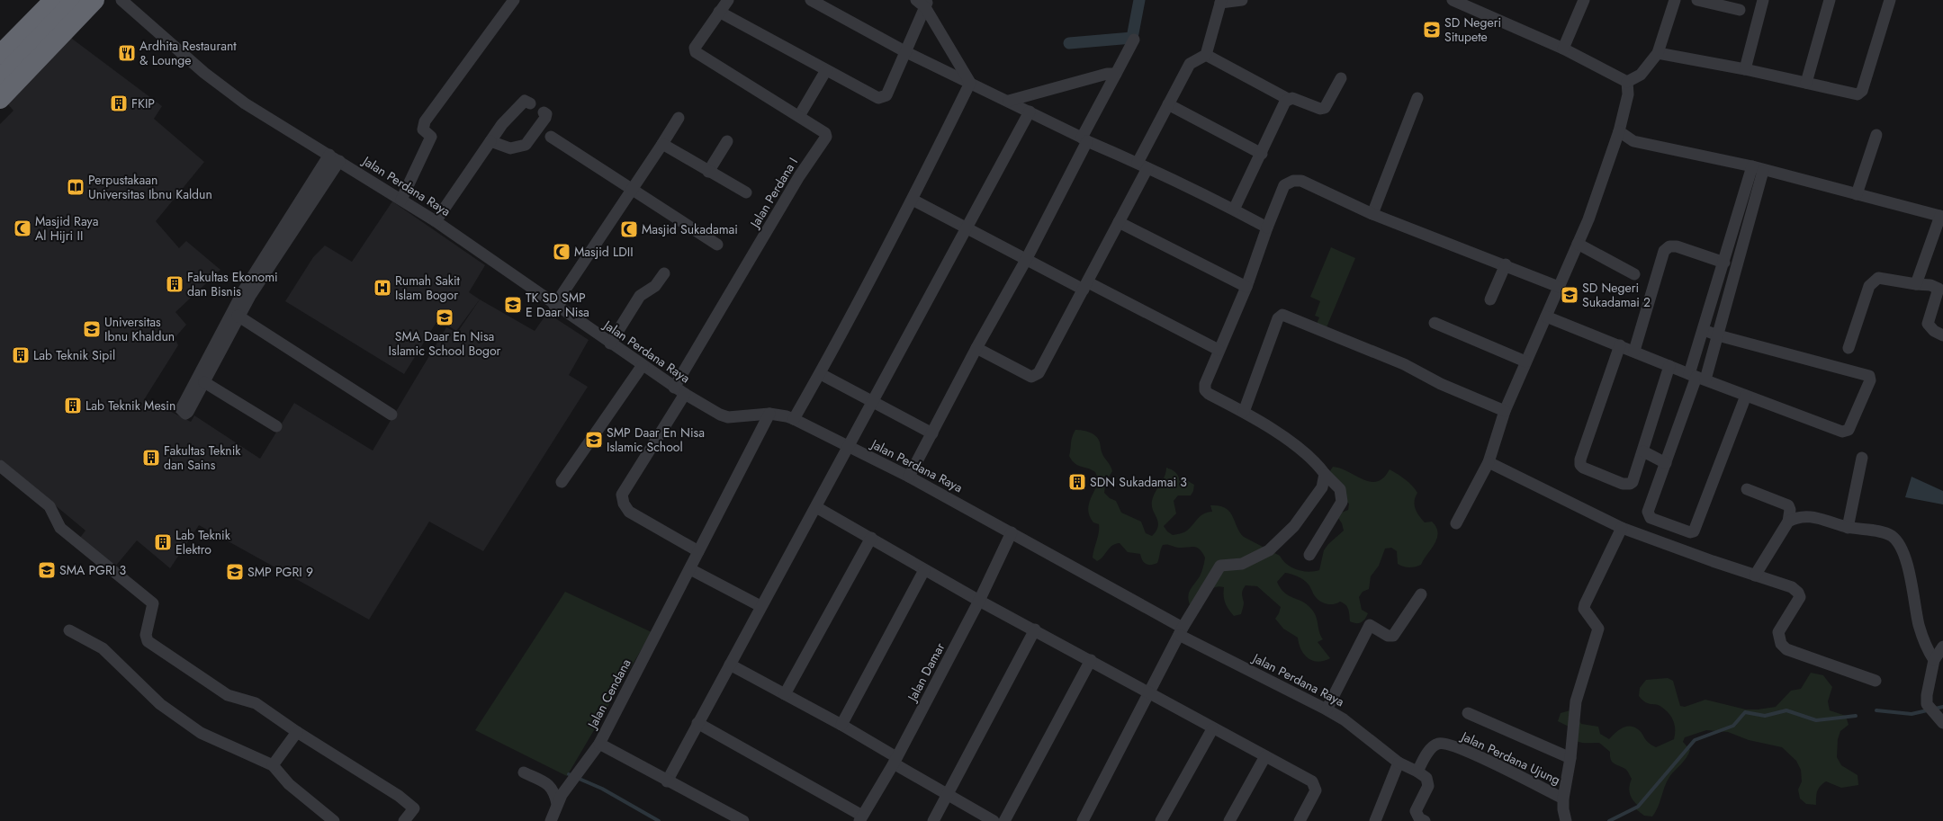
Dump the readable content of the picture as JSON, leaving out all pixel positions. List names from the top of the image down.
{
  "streets": {
    "street": [
      "Jalan Perdana Raya",
      "Jalan Perdana I",
      "Jalan Damar",
      "Jalan Cendana",
      "Jalan Perdana Ujung"
    ]
  },
  "crossings": [
    ["Jalan Perdana Raya", "Jalan Perdana I"],
    ["Jalan Perdana Raya", "Jalan Damar"],
    ["Jalan Perdana Raya", "Jalan Cendana"],
    ["Jalan Perdana Raya", "Jalan Perdana Ujung"]
  ],
  "places": {
    "school or university": [
      "SD Negeri Situpete",
      "SD Negeri Sukadamai 2",
      "TK SD SMP E Daar Nisa",
      "SMA Daar En Nisa Islamic School Bogor",
      "Universitas Ibnu Khaldun",
      "SMP Daar En Nisa Islamic School",
      "SMA PGRI 3",
      "SMP PGRI 9"
    ],
    "restaurant": ["Ardhita Restaurant & Lounge"],
    "building": [
      "FKIP",
      "Fakultas Ekonomi dan Bisnis",
      "Lab Teknik Sipil",
      "Lab Teknik Mesin",
      "Fakultas Teknik dan Sains",
      "SDN Sukadamai 3",
      "Lab Teknik Elektro"
    ],
    "library": ["Perpustakaan Universitas Ibnu Kaldun"],
    "mosque": ["Masjid Raya Al Hijri II", "Masjid Sukadamai", "Masjid LDII"],
    "hospital": ["Rumah Sakit Islam Bogor"]
  }
}
